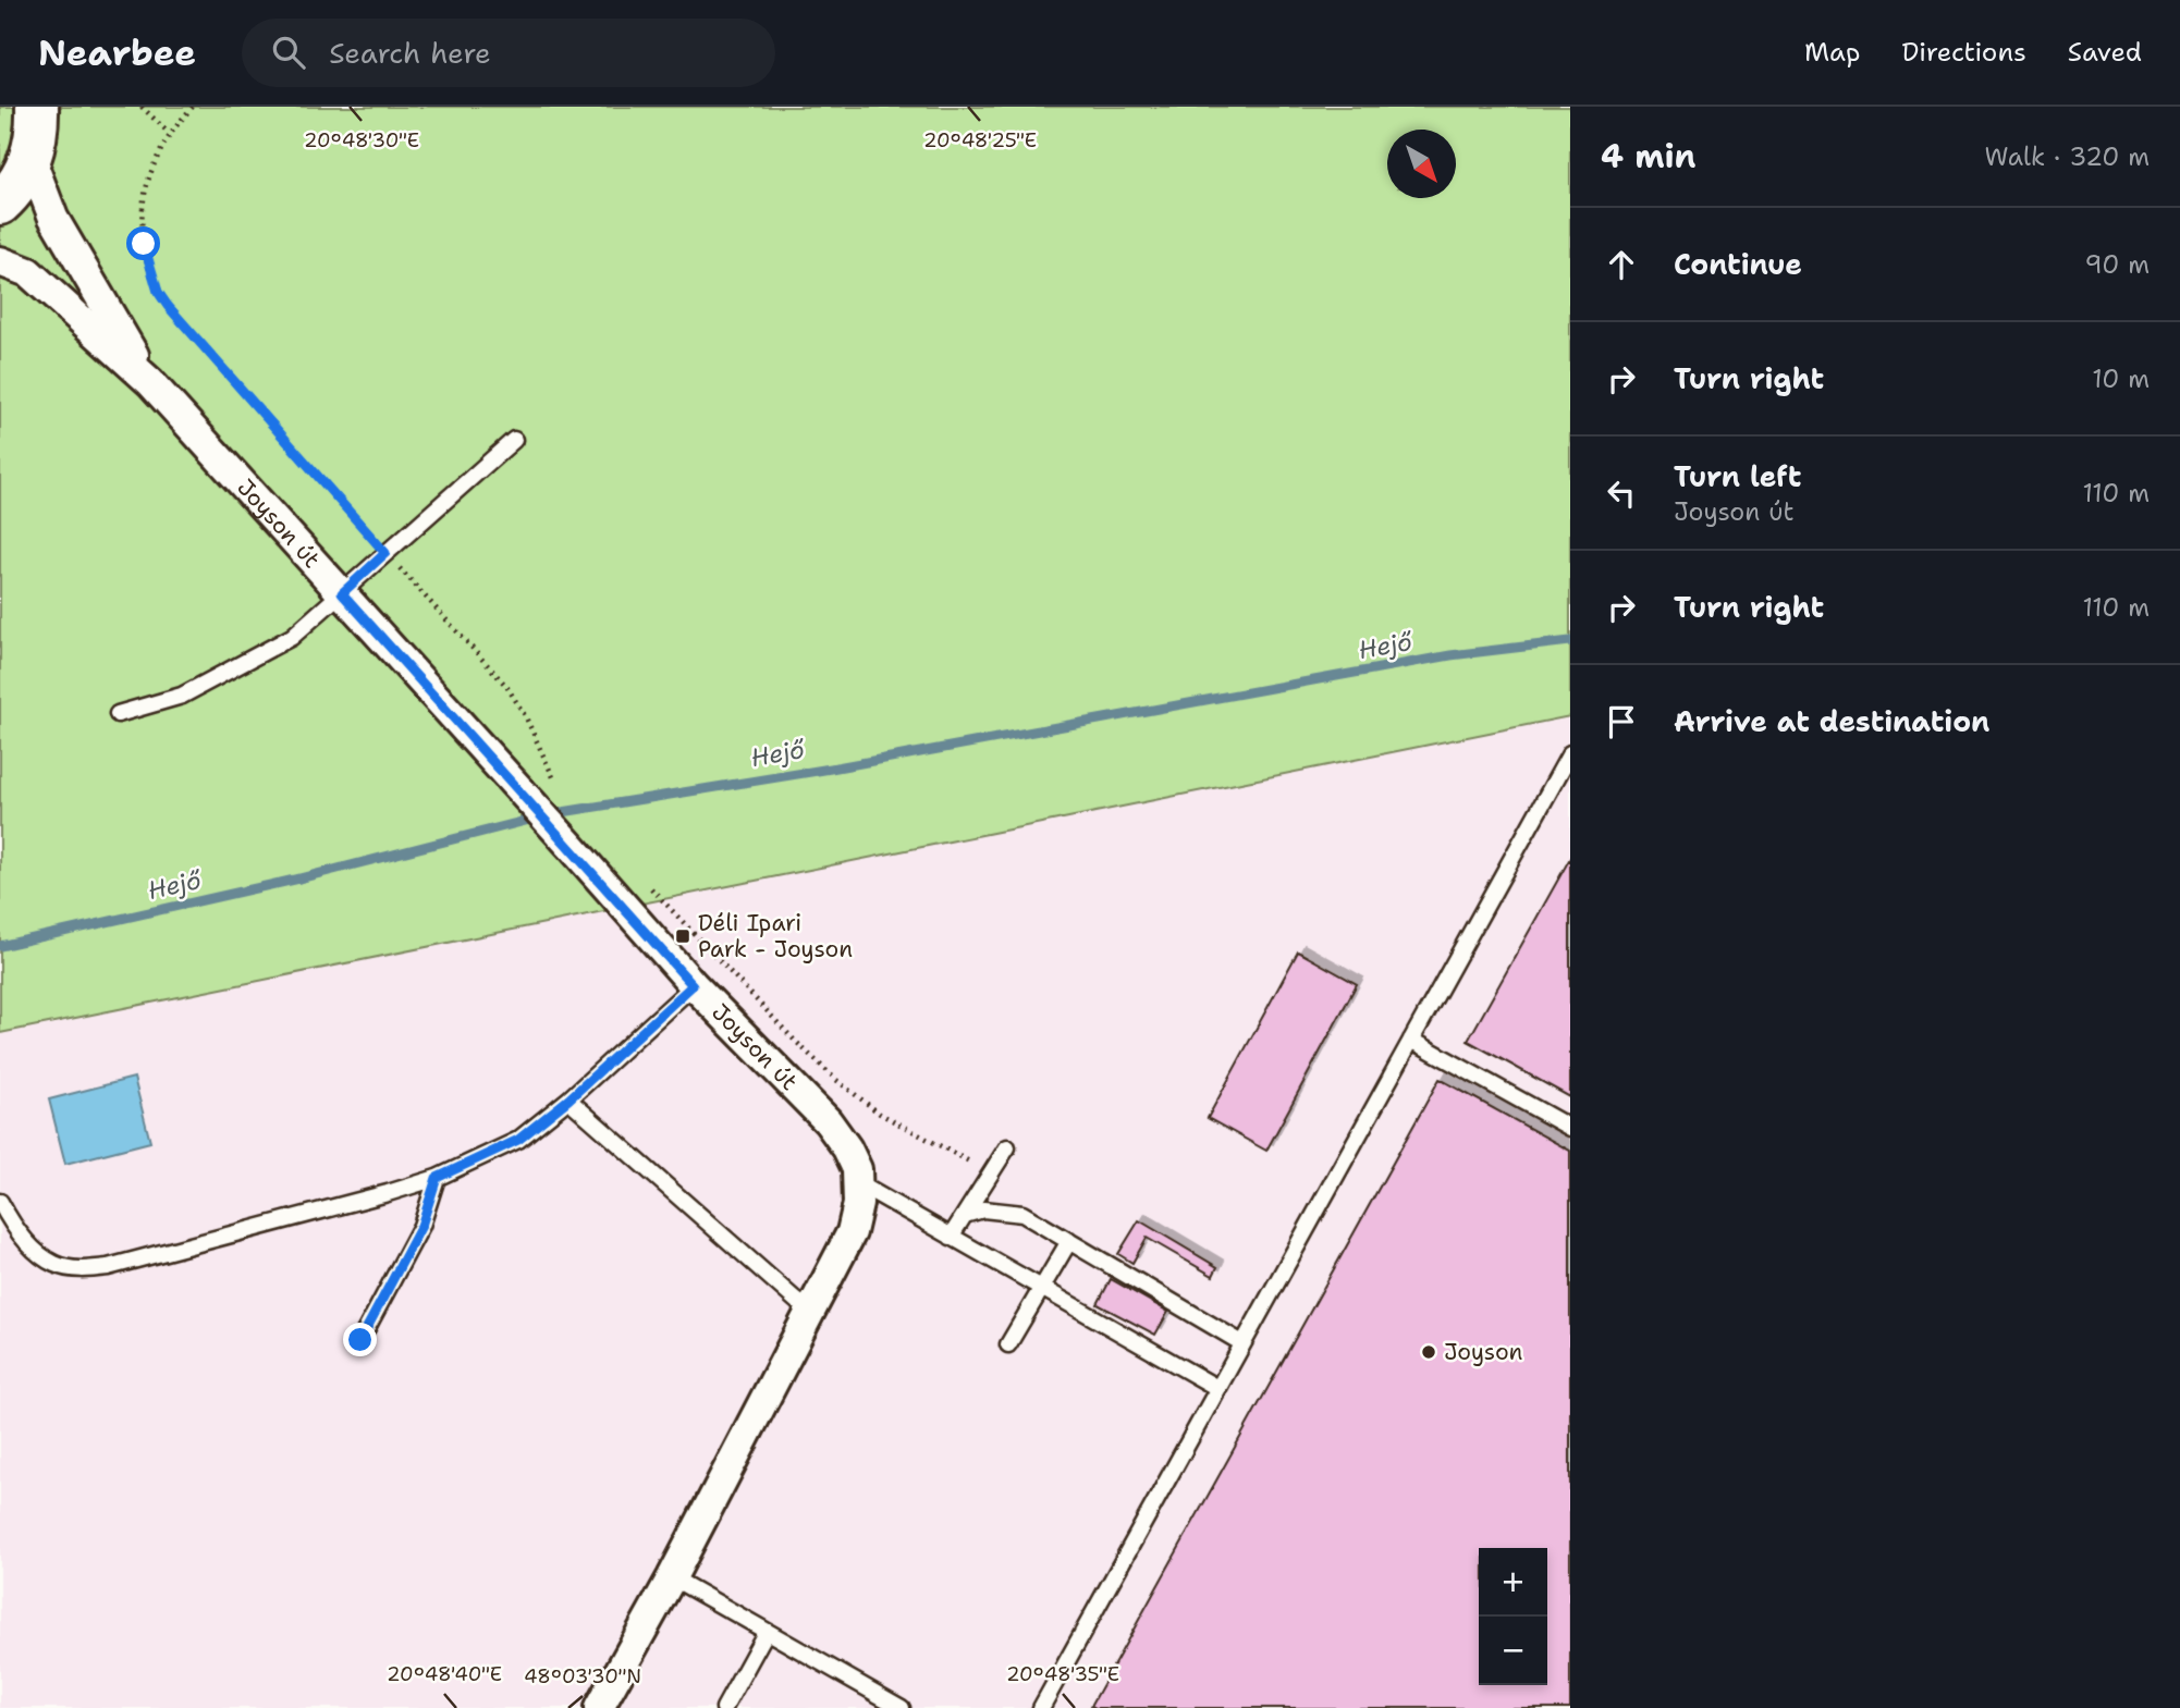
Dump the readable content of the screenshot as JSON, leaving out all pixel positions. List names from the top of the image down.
{
  "streets": {
    "street": ["Joyson út"]
  },
  "water": ["Hejő"],
  "places": {
    "transit": ["Déli Ipari Park - Joyson"],
    "other": ["Joyson"]
  },
  "north": "bottom right",
  "page": {
    "header": "Nearbee",
    "search": "Search here",
    "nav": ["Map", "Directions", "Saved"],
    "heading": ["4 min", "Walk · 320 m"],
    "list": [
      ["Continue", "90 m"],
      ["Turn right", "10 m"],
      ["Turn left", "Joyson út", "110 m"],
      ["Turn right", "110 m"],
      "Arrive at destination"
    ],
    "map_buttons": ["+", "−"]
  },
  "coordinates": [
    "20°48'30\"E",
    "20°48'25\"E",
    "20°48'40\"E",
    "20°48'35\"E",
    "48°03'30\"N"
  ]
}
